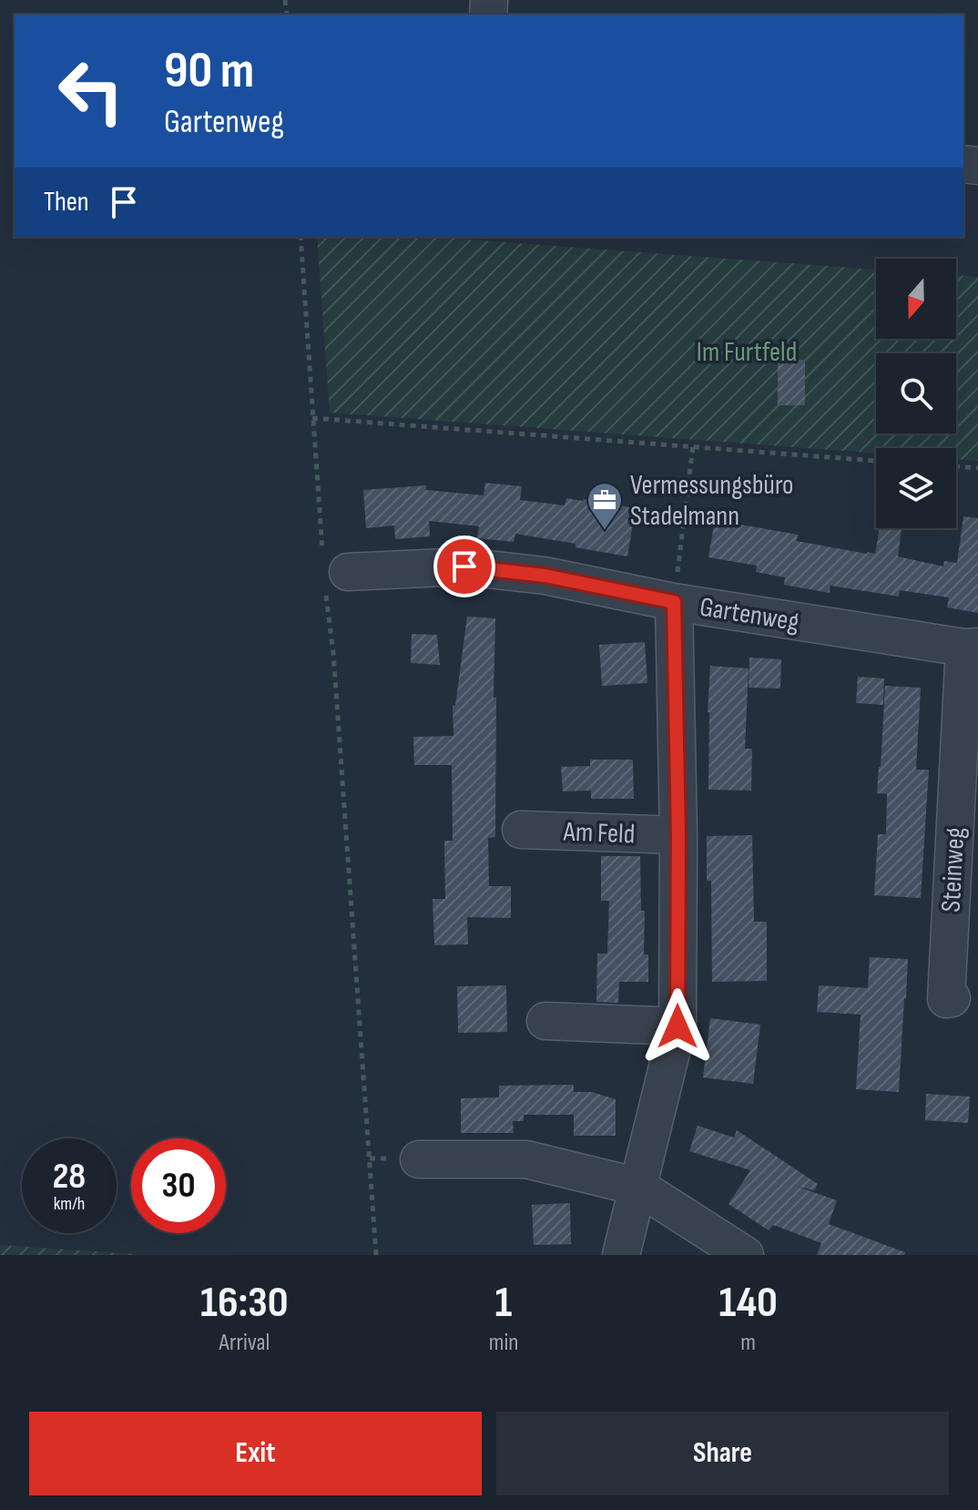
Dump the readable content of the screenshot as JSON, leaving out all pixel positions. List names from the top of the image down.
{
  "streets": {
    "street": ["Gartenweg", "Am Feld", "Steinweg"]
  },
  "crossings": [
    ["Gartenweg", "Steinweg"]
  ],
  "parks": ["Im Furtfeld"],
  "places": {
    "office": ["Vermessungsbüro Stadelmann"]
  },
  "north": "bottom",
  "page": {
    "turn": ["90 m", "Gartenweg"],
    "then": "Then",
    "speed": "28 km/h",
    "limit": "30",
    "eta": [
      "16:30",
      "Arrival",
      "1",
      "min",
      "140",
      "m"
    ],
    "buttons": ["Exit", "Share"]
  }
}
